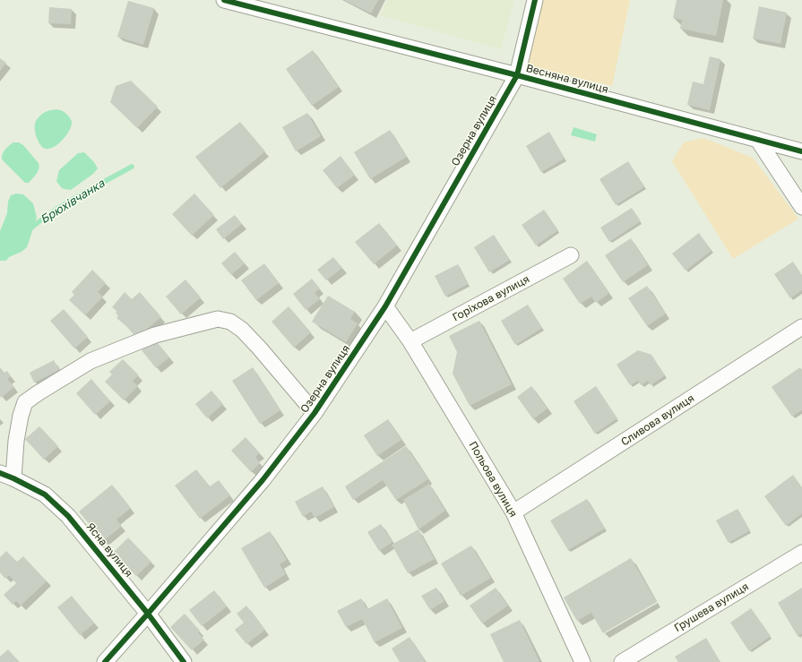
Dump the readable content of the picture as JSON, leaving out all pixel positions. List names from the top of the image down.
{
  "streets": {
    "street": [
      "Весняна вулиця",
      "Озерна вулиця",
      "Горіхова вулиця",
      "Сливова вулиця",
      "Польова вулиця",
      "Ясна вулиця",
      "Грушева вулиця"
    ]
  },
  "crossings": [
    ["Весняна вулиця", "Озерна вулиця"],
    ["Озерна вулиця", "Польова вулиця"],
    ["Озерна вулиця", "Ясна вулиця"],
    ["Горіхова вулиця", "Польова вулиця"],
    ["Сливова вулиця", "Польова вулиця"]
  ],
  "water": ["Брюхівчанка"]
}
